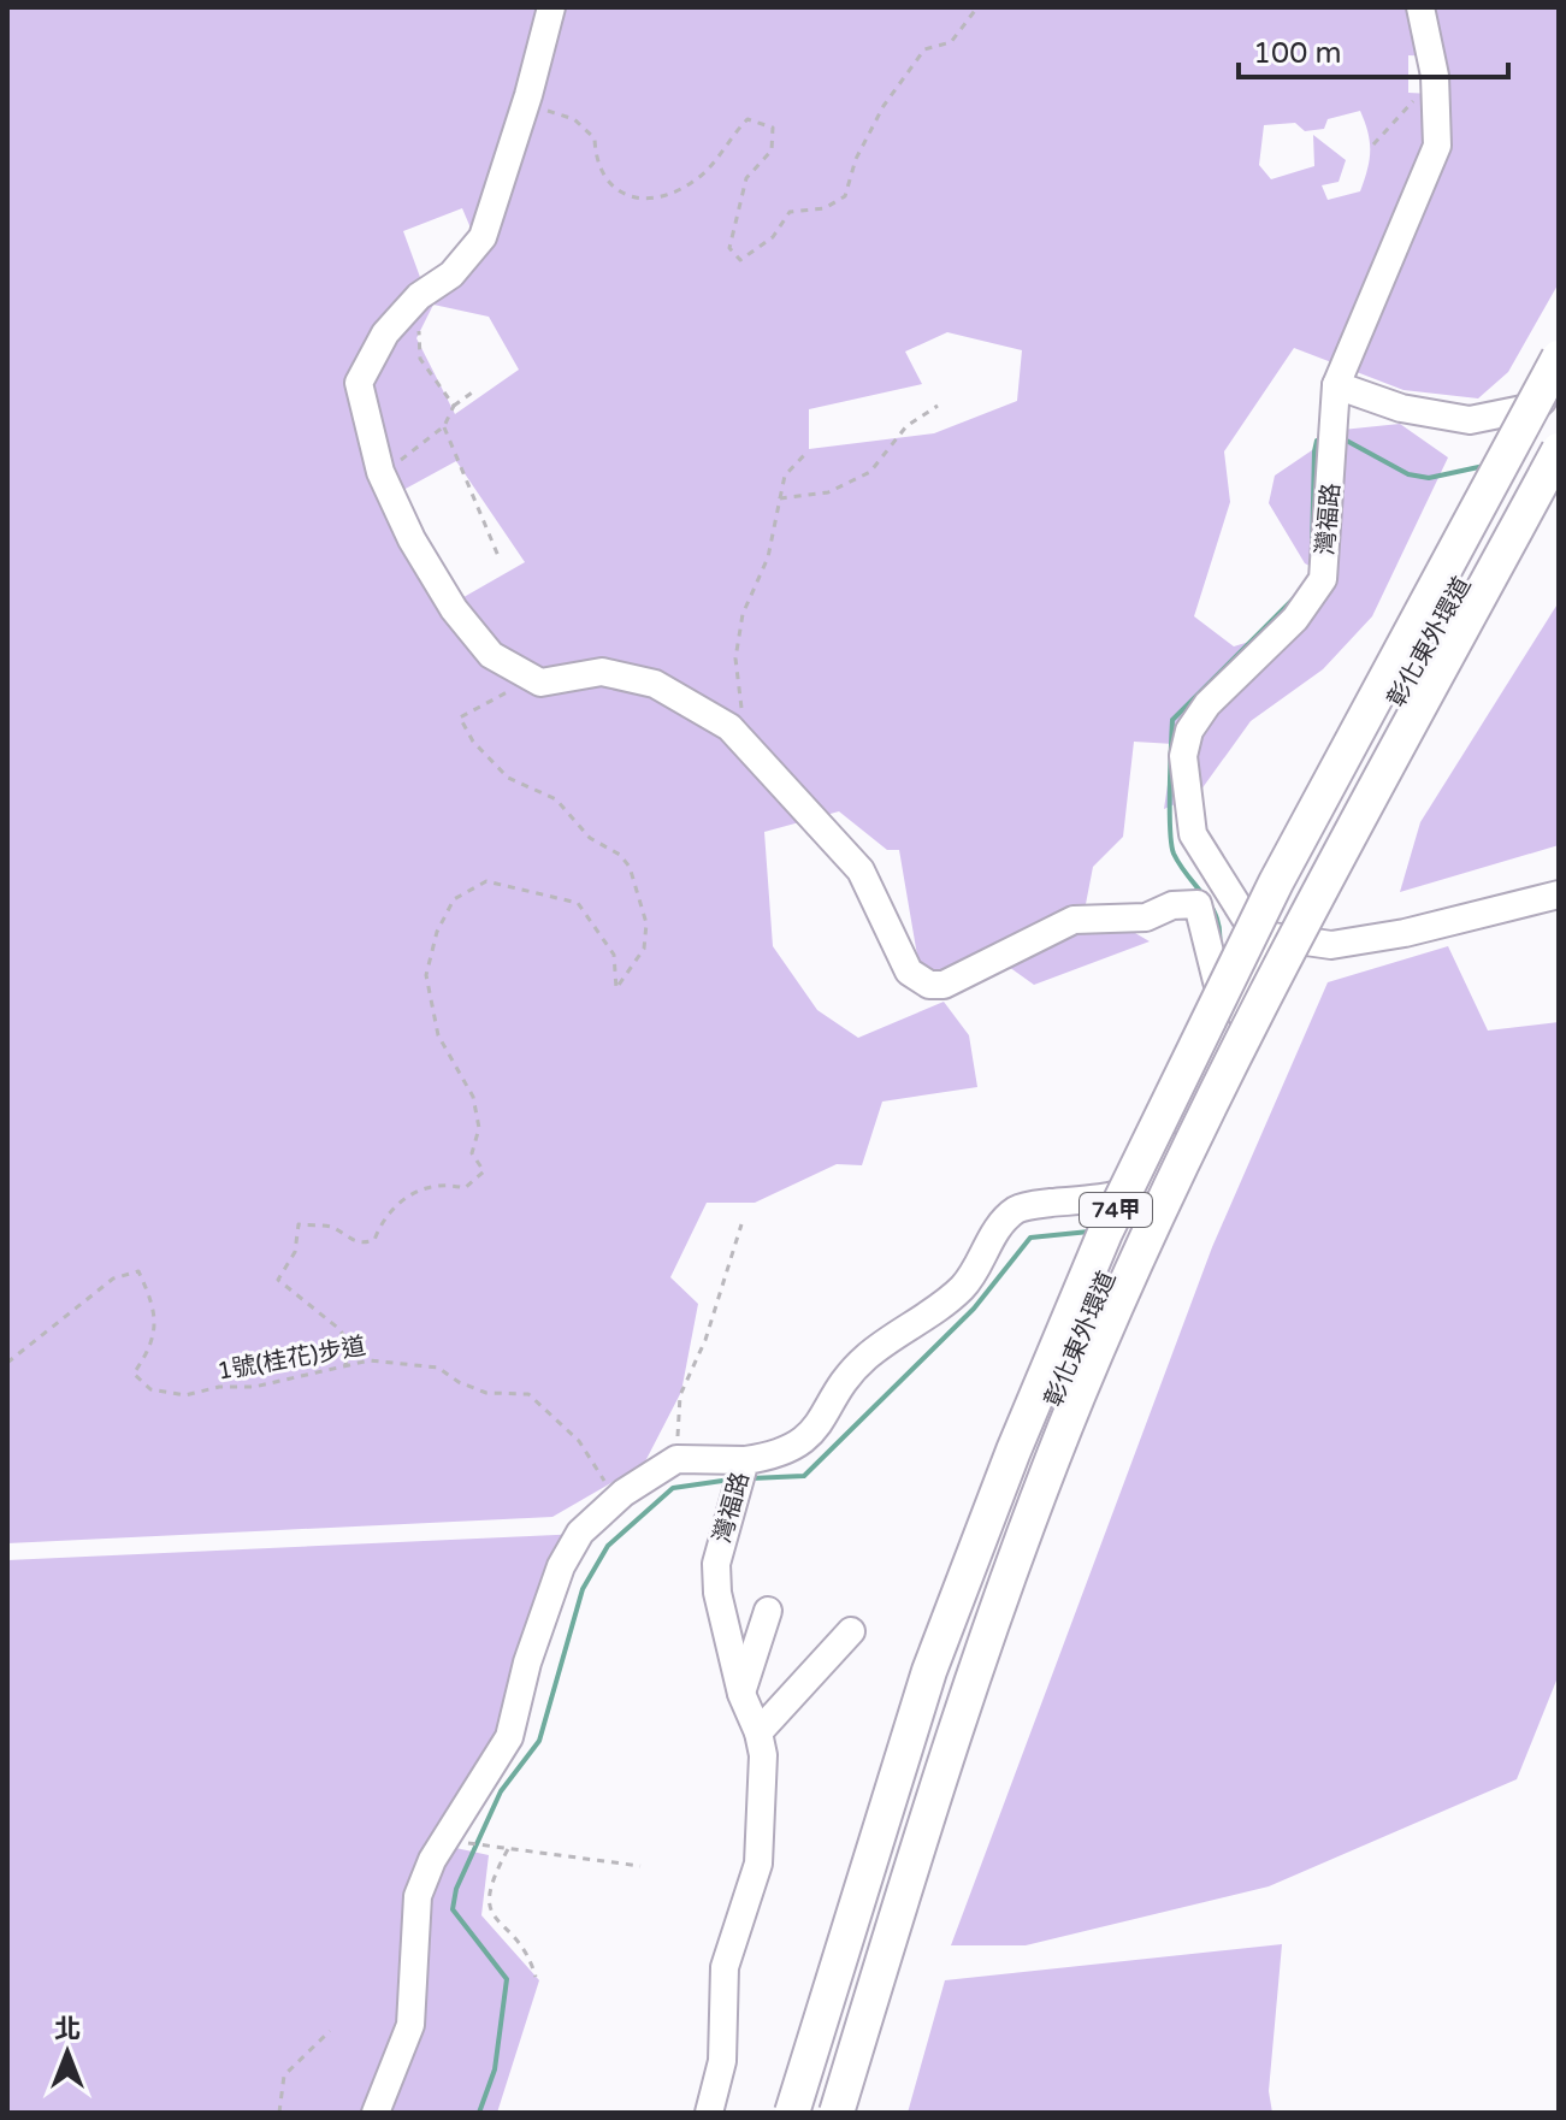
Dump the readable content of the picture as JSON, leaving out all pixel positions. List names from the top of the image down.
{
  "streets": {
    "main road": ["彰化東外環道", "74甲"],
    "street": ["灣福路"],
    "path": ["1號(桂花)步道"]
  },
  "scale_bar": "100 m",
  "north": "top"
}
